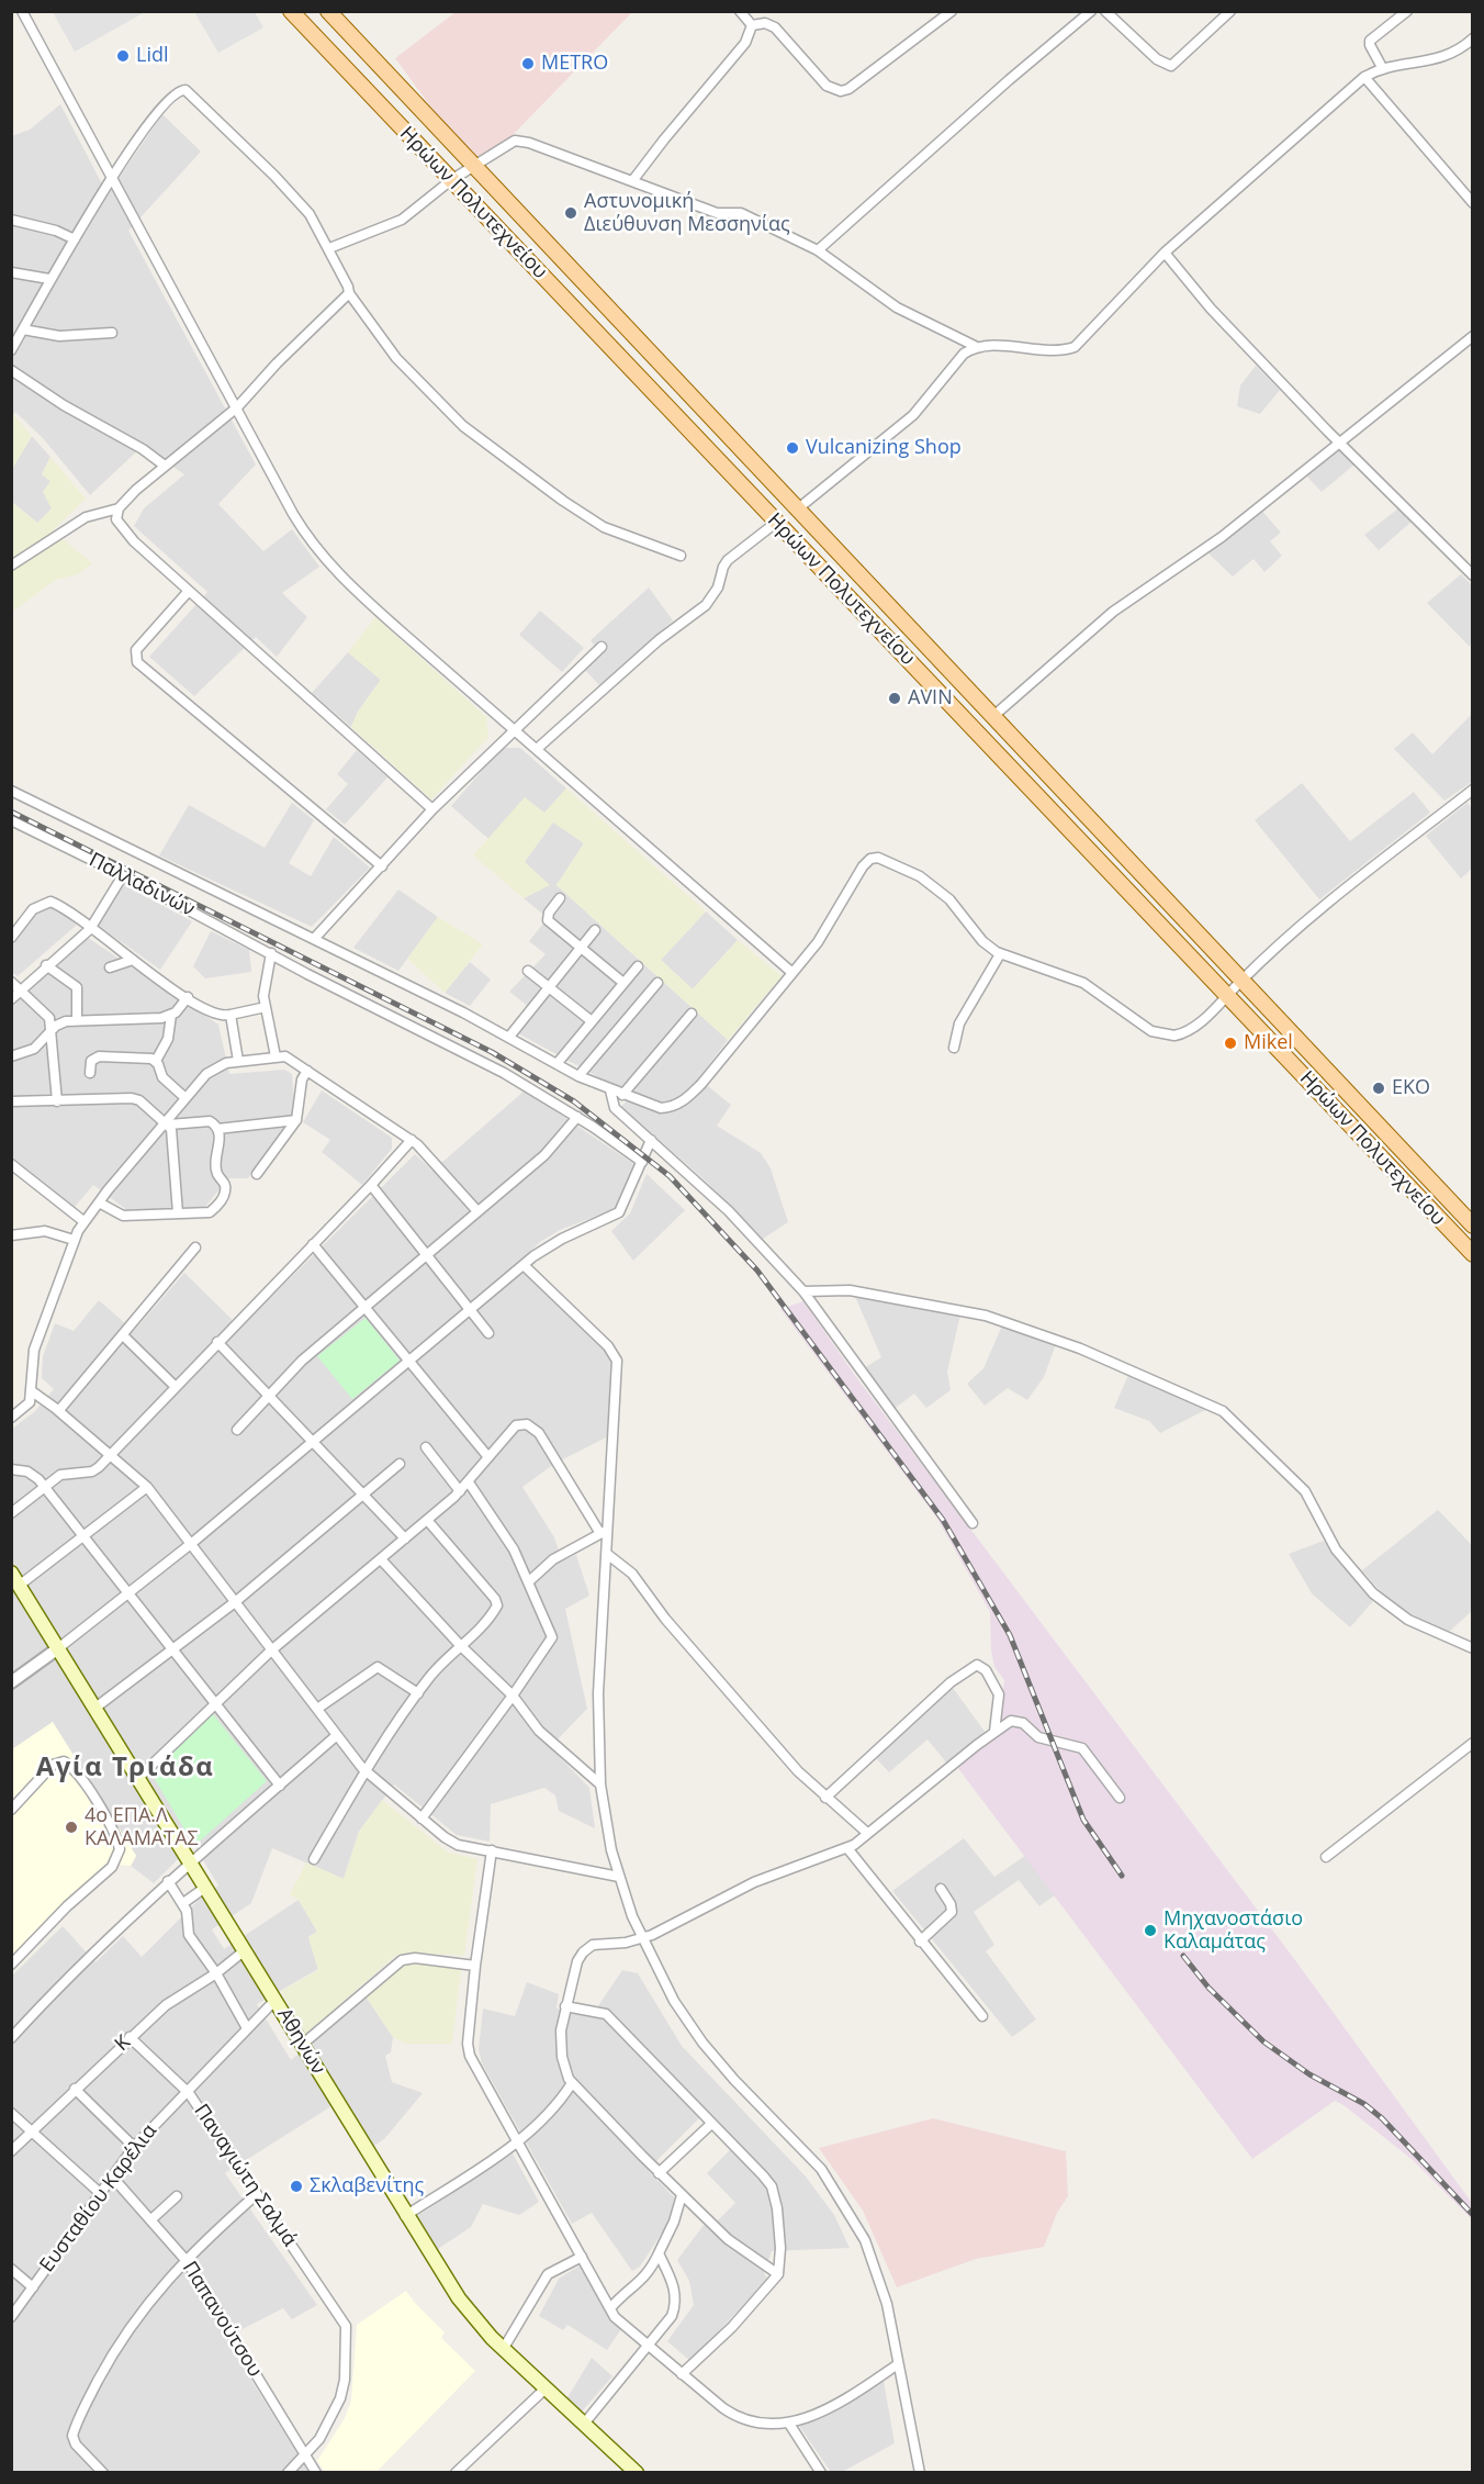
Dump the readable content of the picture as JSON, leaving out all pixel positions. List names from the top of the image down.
{
  "streets": {
    "main road": ["Ηρώων Πολυτεχνείου", "Αθηνών"],
    "street": [
      "Παλλαδινών",
      "Κ",
      "Παναγιώτη Σαλμά",
      "Ευσταθίου Καρέλια",
      "Παπανούτσου"
    ]
  },
  "crossings": [
    ["Αθηνών", "Κ"],
    ["Αθηνών", "Ευσταθίου Καρέλια"],
    ["Κ", "Παναγιώτη Σαλμά"],
    ["Παναγιώτη Σαλμά", "Ευσταθίου Καρέλια"],
    ["Παναγιώτη Σαλμά", "Παπανούτσου"],
    ["Ευσταθίου Καρέλια", "Παπανούτσου"]
  ],
  "districts": ["Αγία Τριάδα"],
  "places": [
    "Lidl",
    "METRO",
    "Αστυνομική Διεύθυνση Μεσσηνίας",
    "Vulcanizing Shop",
    "AVIN",
    "Mikel",
    "EKO",
    "4ο ΕΠΑ.Λ ΚΑΛΑΜΑΤΑΣ",
    "Μηχανοστάσιο Καλαμάτας",
    "Σκλαβενίτης"
  ]
}
